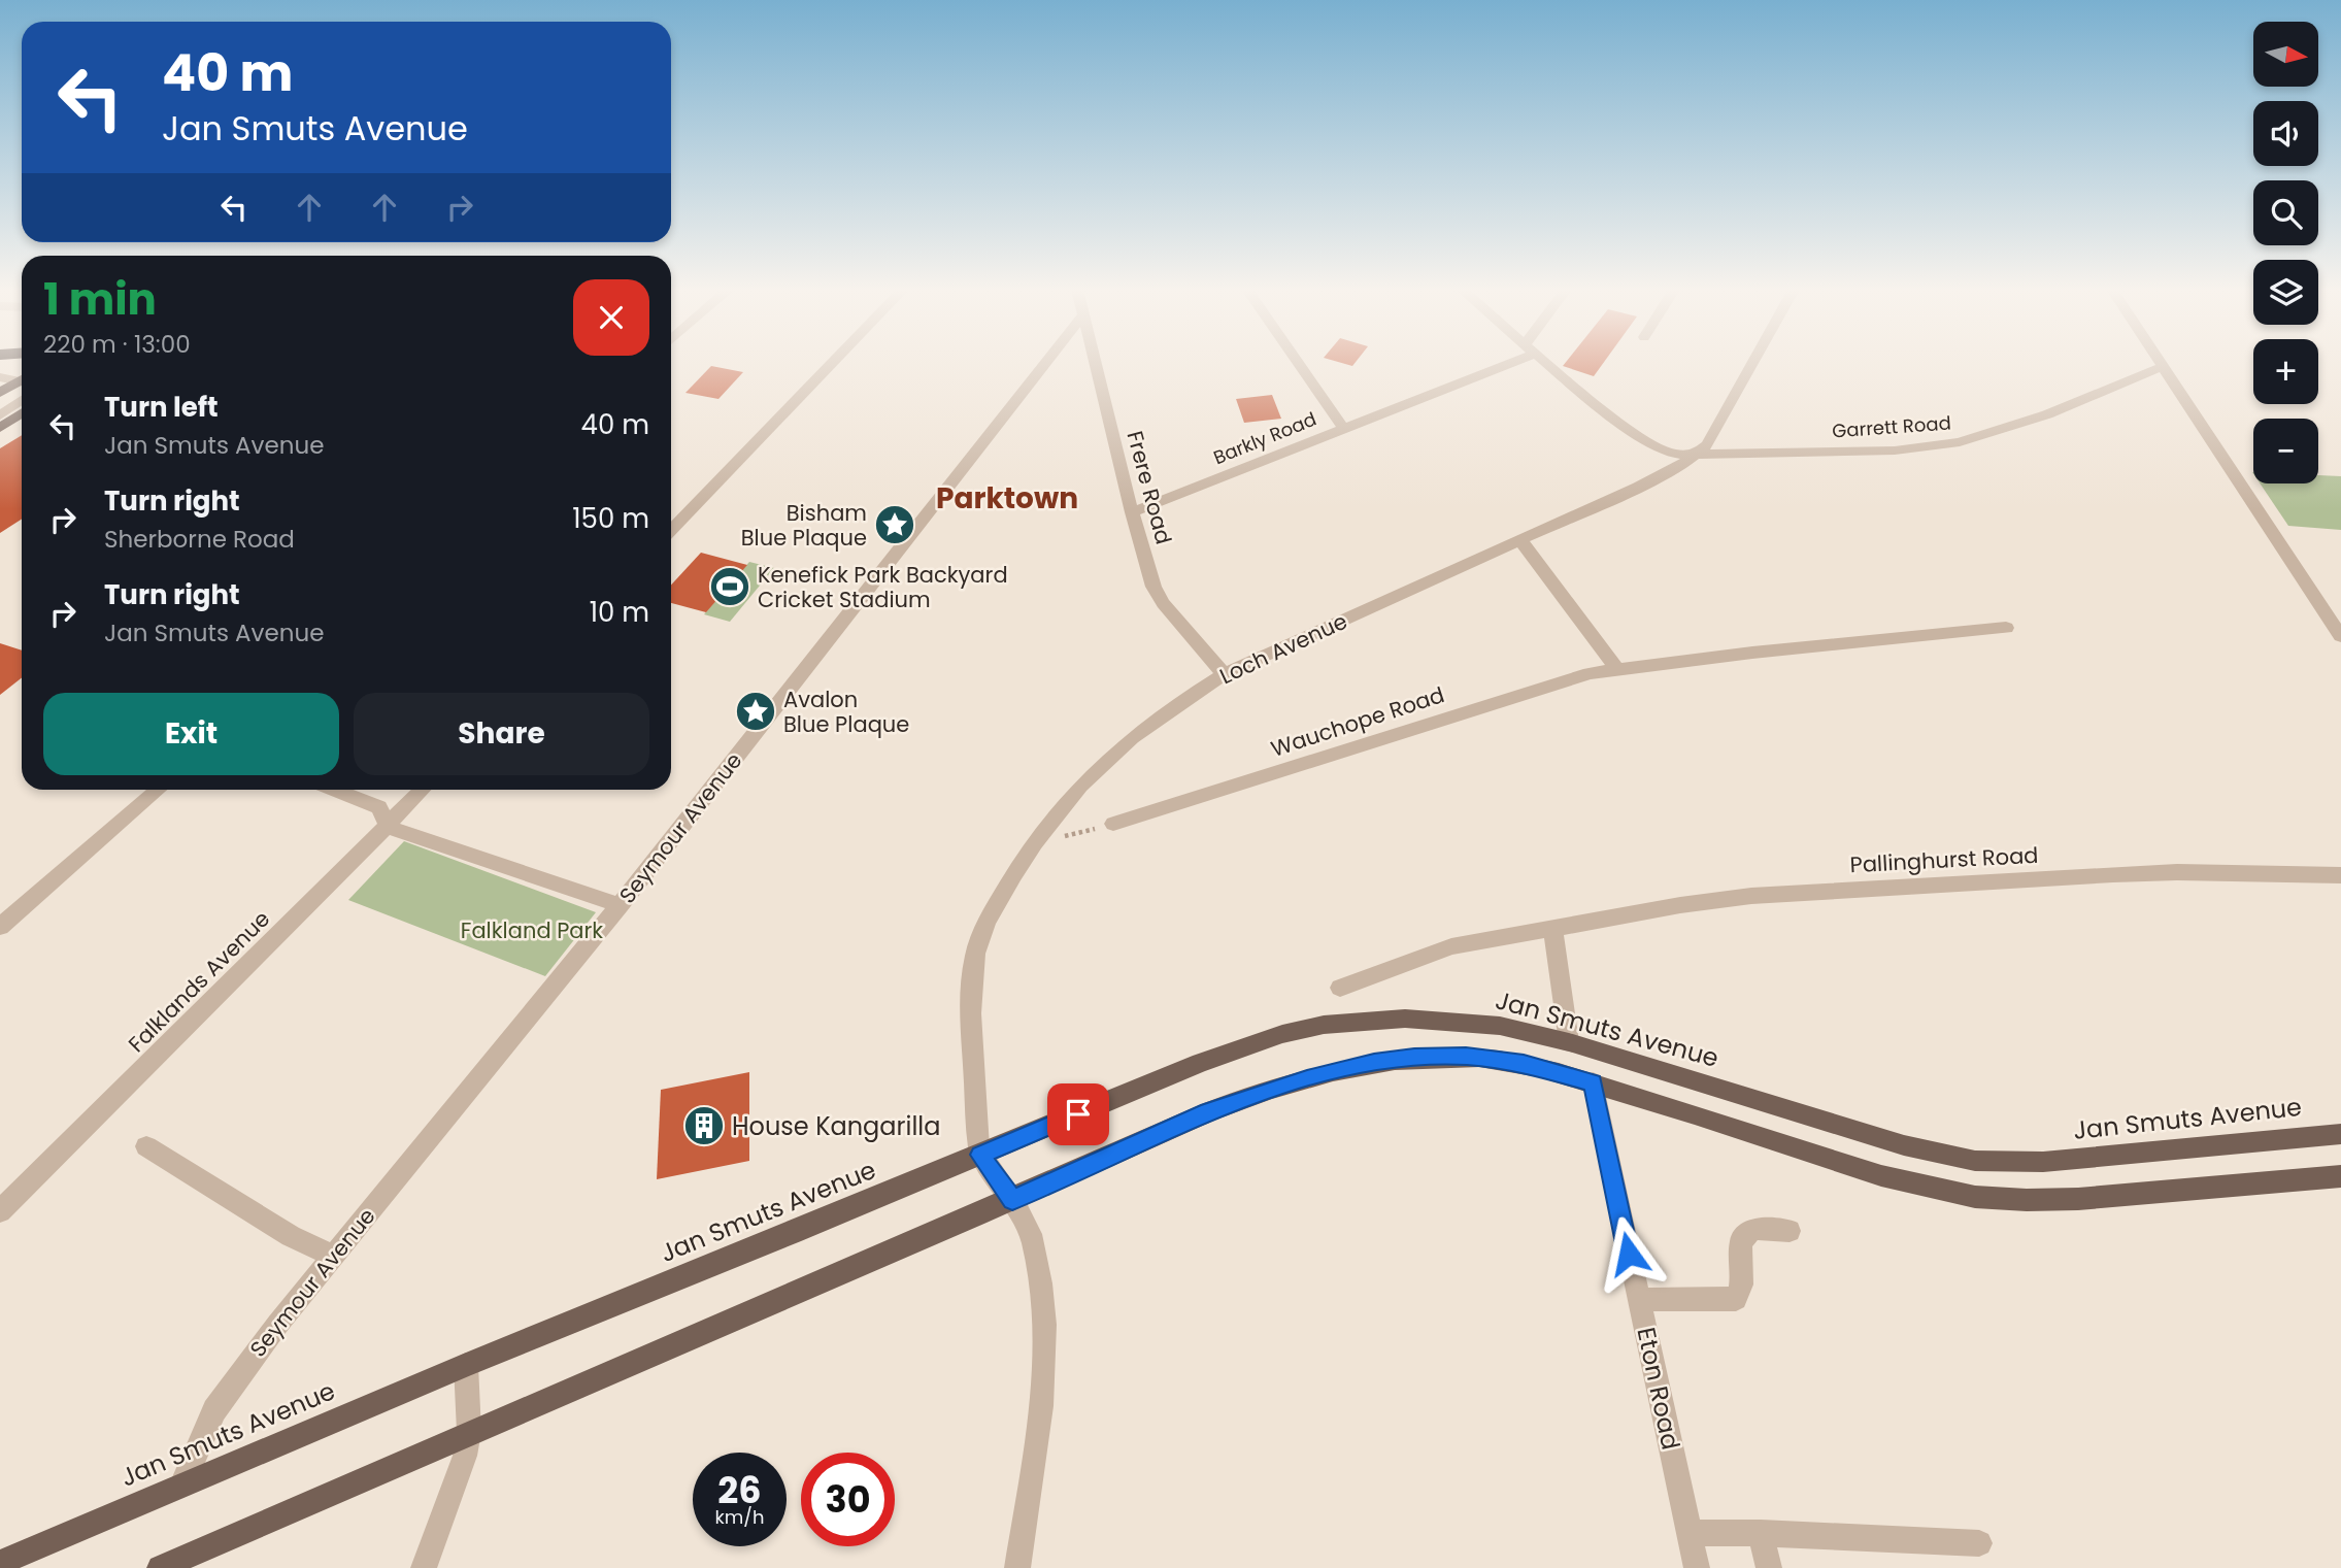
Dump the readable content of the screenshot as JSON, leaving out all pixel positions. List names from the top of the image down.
{
  "streets": {
    "main road": ["Jan Smuts Avenue"],
    "street": [
      "Garrett Road",
      "Barkly Road",
      "Frere Road",
      "Loch Avenue",
      "Wauchope Road",
      "Seymour Avenue",
      "Pallinghurst Road",
      "Falklands Avenue",
      "Eton Road"
    ]
  },
  "crossings": [
    ["Garrett Road", "Loch Avenue"],
    ["Barkly Road", "Frere Road"],
    ["Frere Road", "Loch Avenue"],
    ["Loch Avenue", "Jan Smuts Avenue"],
    ["Seymour Avenue", "Jan Smuts Avenue"]
  ],
  "districts": ["Parktown"],
  "parks": ["Falkland Park"],
  "places": {
    "place": ["Bisham Blue Plaque", "Avalon Blue Plaque"],
    "sports": ["Kenefick Park Backyard Cricket Stadium"],
    "building": ["House Kangarilla"]
  },
  "north": "right",
  "page": {
    "map_buttons": ["+", "−"],
    "turn": ["40 m", "Jan Smuts Avenue"],
    "heading": ["1 min", "220 m · 13:00"],
    "list": [
      {
        "name": "Turn left",
        "note": "Jan Smuts Avenue",
        "value": "40 m"
      },
      {
        "name": "Turn right",
        "note": "Sherborne Road",
        "value": "150 m"
      },
      {
        "name": "Turn right",
        "note": "Jan Smuts Avenue",
        "value": "10 m"
      }
    ],
    "buttons": ["Exit", "Share"],
    "speed": "26 km/h",
    "limit": "30"
  }
}
